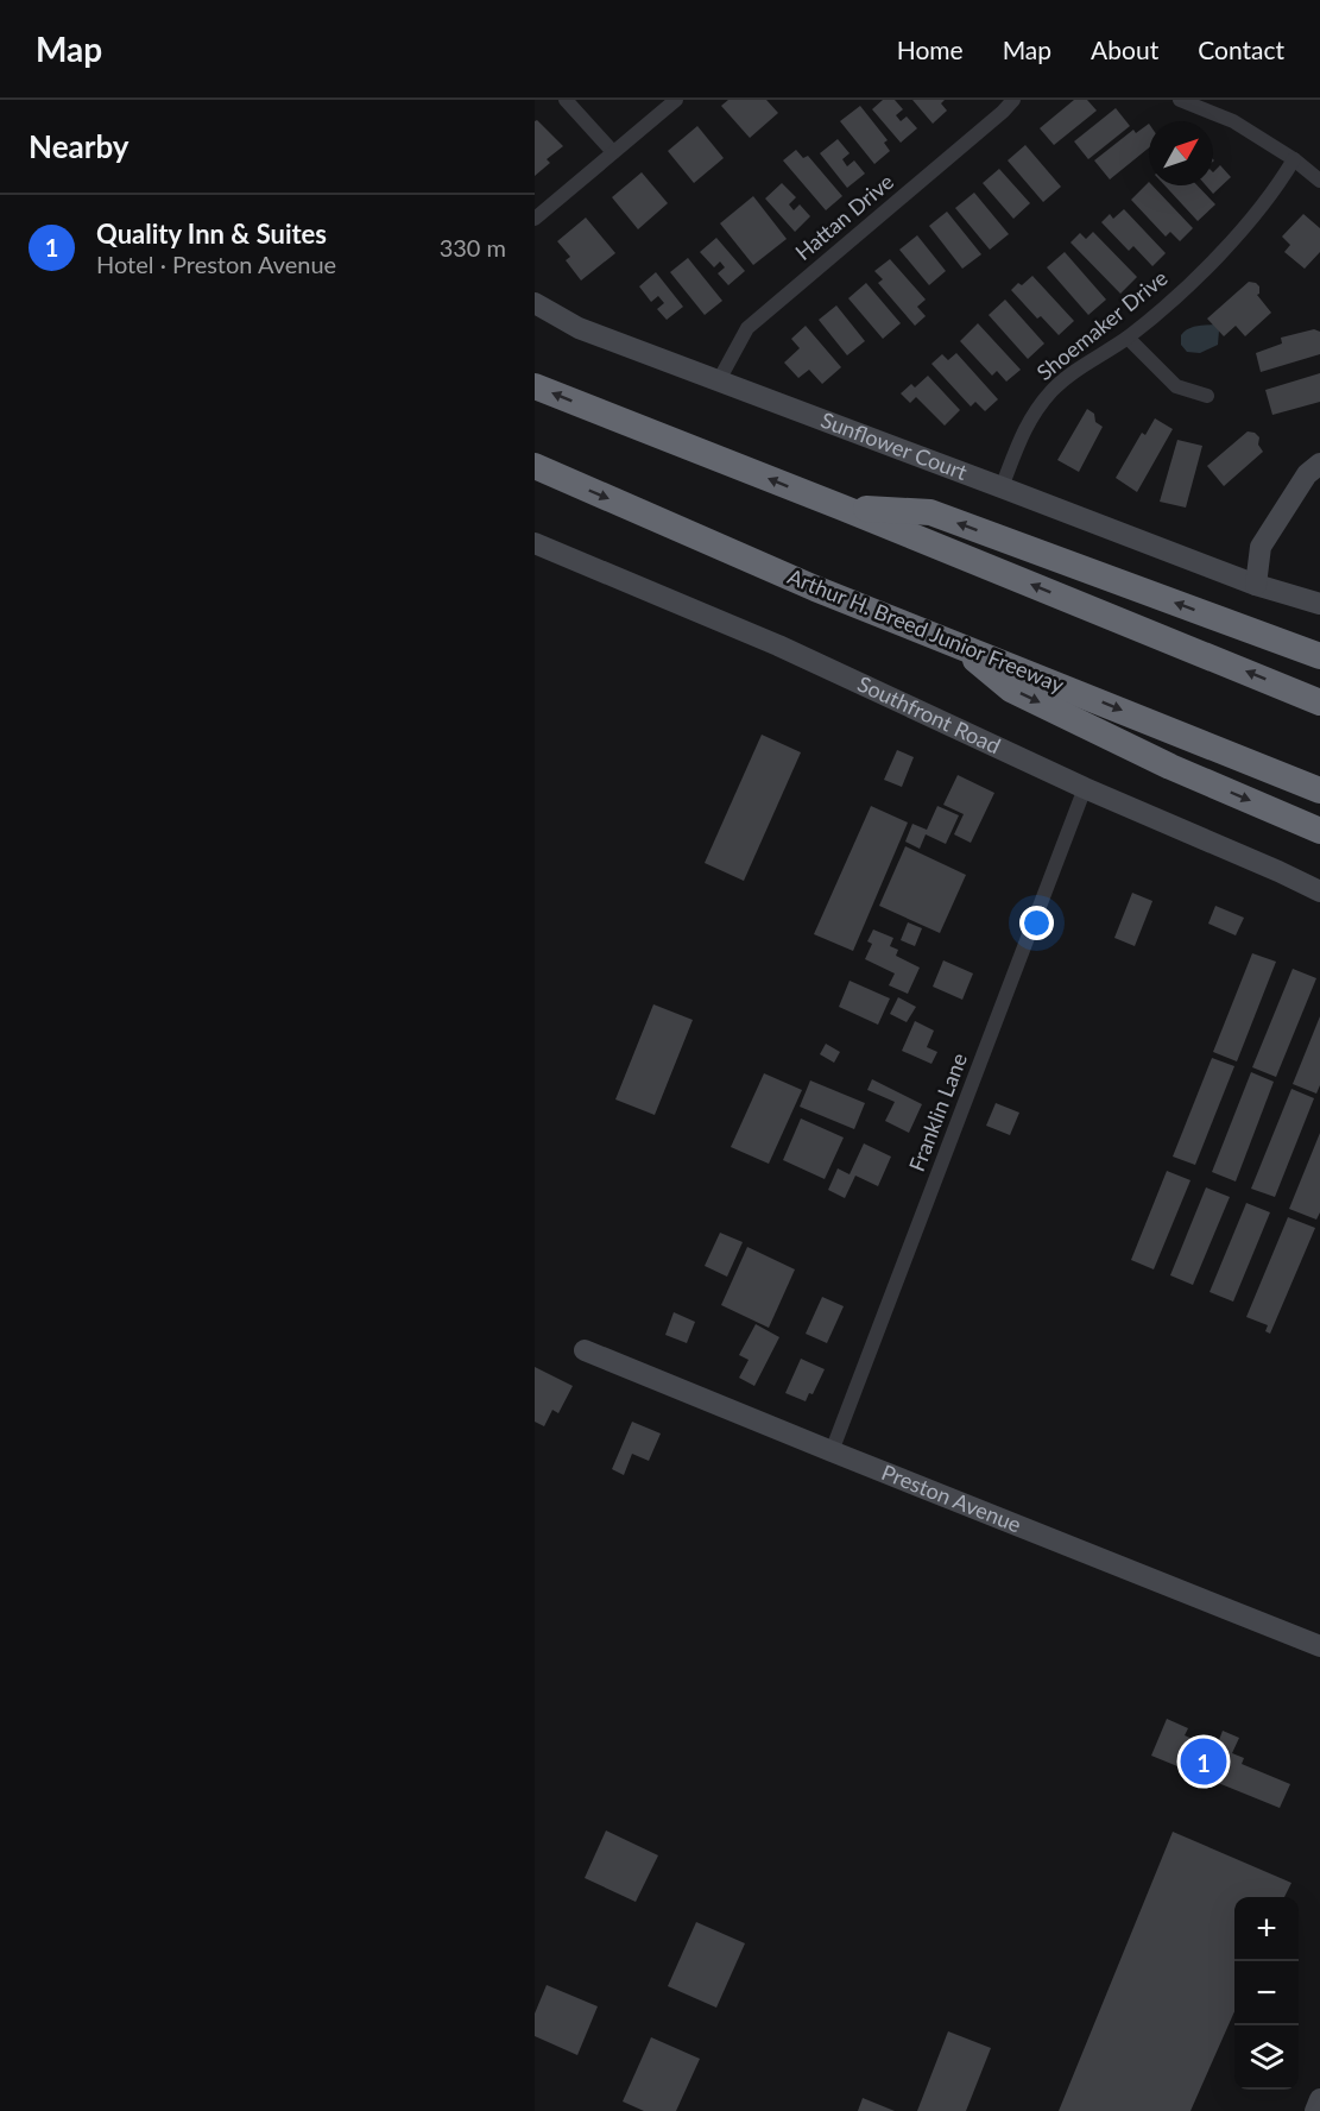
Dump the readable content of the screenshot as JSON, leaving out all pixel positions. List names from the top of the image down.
{
  "streets": {
    "highway": ["Arthur H. Breed Junior Freeway"],
    "street": [
      "Hattan Drive",
      "Shoemaker Drive",
      "Sunflower Court",
      "Southfront Road",
      "Franklin Lane",
      "Preston Avenue"
    ]
  },
  "crossings": [
    ["Hattan Drive", "Sunflower Court"],
    ["Shoemaker Drive", "Sunflower Court"],
    ["Southfront Road", "Franklin Lane"],
    ["Franklin Lane", "Preston Avenue"]
  ],
  "north": "top right",
  "page": {
    "header": "Map",
    "nav": [
      "Home",
      "Map",
      "About",
      "Contact"
    ],
    "heading": "Nearby",
    "list": [
      {
        "mark": "1",
        "name": "Quality Inn & Suites",
        "note": "Hotel · Preston Avenue",
        "value": "330 m"
      }
    ],
    "pins": "1",
    "map_buttons": ["+", "−"]
  }
}
